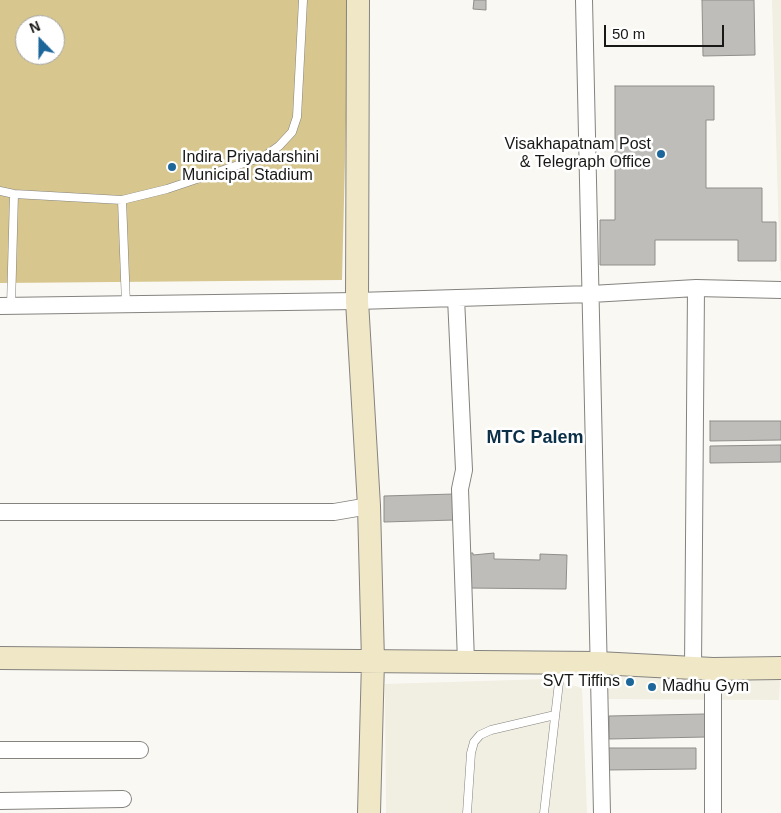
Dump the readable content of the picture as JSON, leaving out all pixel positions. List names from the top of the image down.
{
  "districts": ["MTC Palem"],
  "places": [
    "Visakhapatnam Post & Telegraph Office",
    "Indira Priyadarshini Municipal Stadium",
    "SVT Tiffins",
    "Madhu Gym"
  ],
  "scale_bar": "50 m",
  "north": "top"
}
